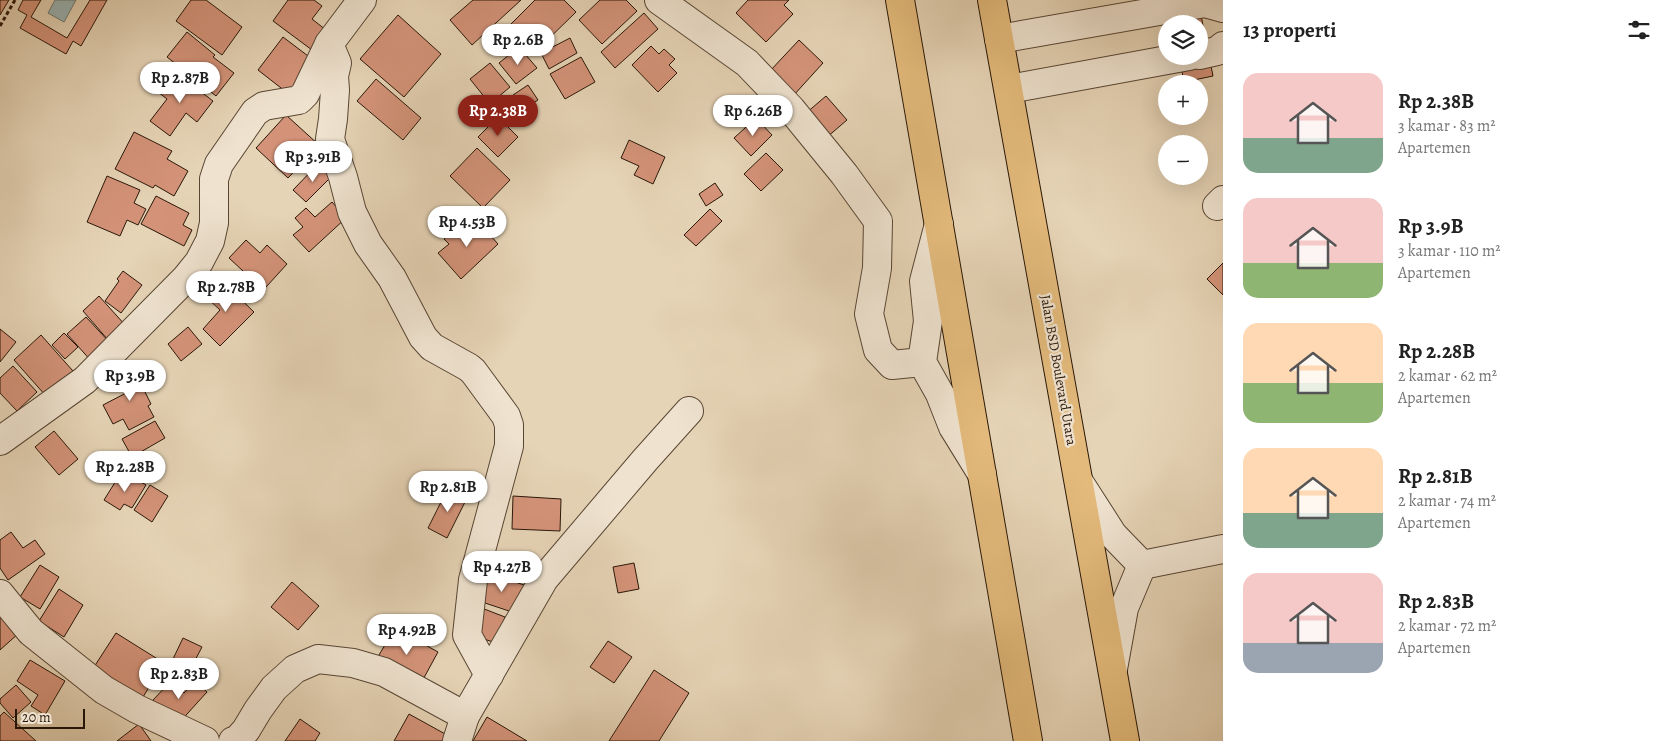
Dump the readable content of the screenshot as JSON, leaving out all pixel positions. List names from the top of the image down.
{
  "streets": {
    "main road": ["Jalan BSD Boulevard Utara"]
  },
  "scale_bar": "20 m",
  "page": {
    "heading": "13 properti",
    "map_buttons": ["+", "−"],
    "price": [
      "Rp 2.6B",
      "Rp 2.87B",
      "Rp 2.38B",
      "Rp 6.26B",
      "Rp 3.91B",
      "Rp 4.53B",
      "Rp 2.78B",
      "Rp 3.9B",
      "Rp 2.28B",
      "Rp 2.81B",
      "Rp 4.27B",
      "Rp 4.92B",
      "Rp 2.83B"
    ],
    "list": [
      {
        "name": "Rp 2.38B",
        "note": "3 kamar · 83 m² · Apartemen"
      },
      {
        "name": "Rp 3.9B",
        "note": "3 kamar · 110 m² · Apartemen"
      },
      {
        "name": "Rp 2.28B",
        "note": "2 kamar · 62 m² · Apartemen"
      },
      {
        "name": "Rp 2.81B",
        "note": "2 kamar · 74 m² · Apartemen"
      },
      {
        "name": "Rp 2.83B",
        "note": "2 kamar · 72 m² · Apartemen"
      }
    ],
    "scale": "20 m"
  }
}
